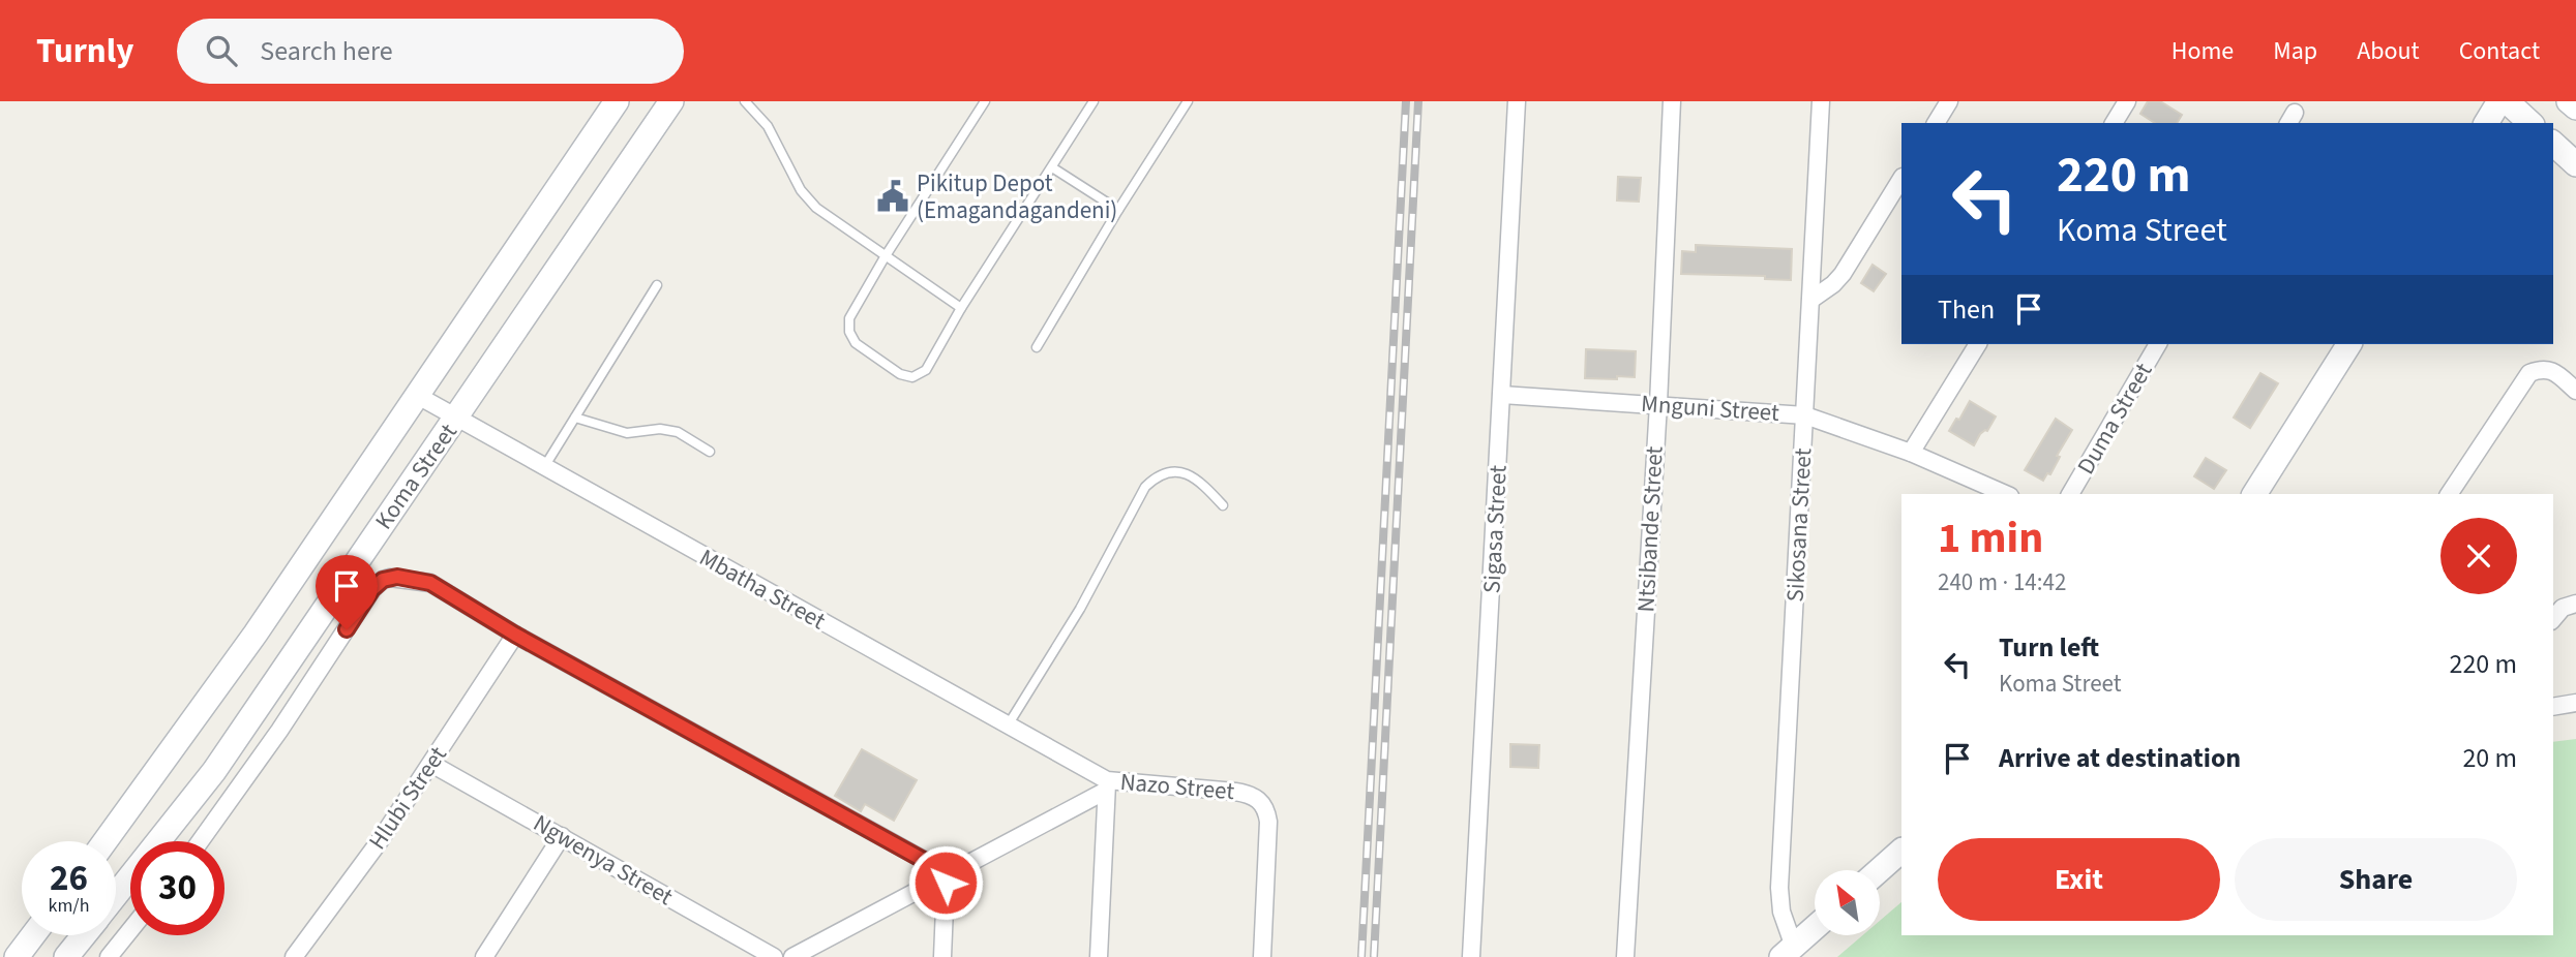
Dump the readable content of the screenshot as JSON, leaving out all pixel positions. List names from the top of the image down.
{
  "streets": {
    "main road": ["Koma Street"],
    "street": [
      "Mnguni Street",
      "Duma Street",
      "Sikosana Street",
      "Sigasa Street",
      "Ntsibande Street",
      "Mbatha Street",
      "Nazo Street",
      "Hlubi Street",
      "Ngwenya Street"
    ]
  },
  "crossings": [
    ["Mnguni Street", "Sikosana Street"],
    ["Mnguni Street", "Sigasa Street"],
    ["Mnguni Street", "Ntsibande Street"],
    ["Koma Street", "Mbatha Street"],
    ["Mbatha Street", "Nazo Street"],
    ["Hlubi Street", "Ngwenya Street"]
  ],
  "places": {
    "public building": ["Pikitup Depot (Emagandagandeni)"]
  },
  "north": "top left",
  "page": {
    "header": "Turnly",
    "search": "Search here",
    "nav": [
      "Home",
      "Map",
      "About",
      "Contact"
    ],
    "turn": ["220 m", "Koma Street"],
    "then": "Then",
    "heading": ["1 min", "240 m · 14:42"],
    "list": [
      {
        "name": "Turn left",
        "note": "Koma Street",
        "value": "220 m"
      },
      {
        "name": "Arrive at destination",
        "value": "20 m"
      }
    ],
    "buttons": ["Exit", "Share"],
    "speed": "26 km/h",
    "limit": "30"
  }
}
